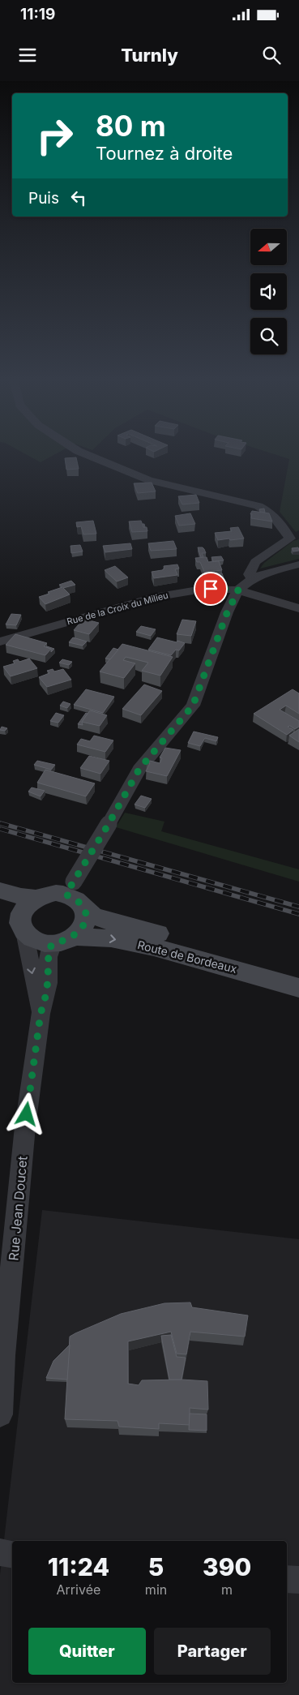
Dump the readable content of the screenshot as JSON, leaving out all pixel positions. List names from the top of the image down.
{
  "streets": {
    "main road": ["Route de Bordeaux"],
    "street": ["Rue de la Croix du Milieu", "Rue Jean Doucet"]
  },
  "crossings": [
    ["Route de Bordeaux", "Rue Jean Doucet"]
  ],
  "north": "left",
  "page": {
    "status": "11:19",
    "header": "Turnly",
    "turn": ["80 m", "Tournez à droite"],
    "then": "Puis",
    "eta": [
      "11:24",
      "Arrivée",
      "5",
      "min",
      "390",
      "m"
    ],
    "buttons": ["Quitter", "Partager"]
  }
}
